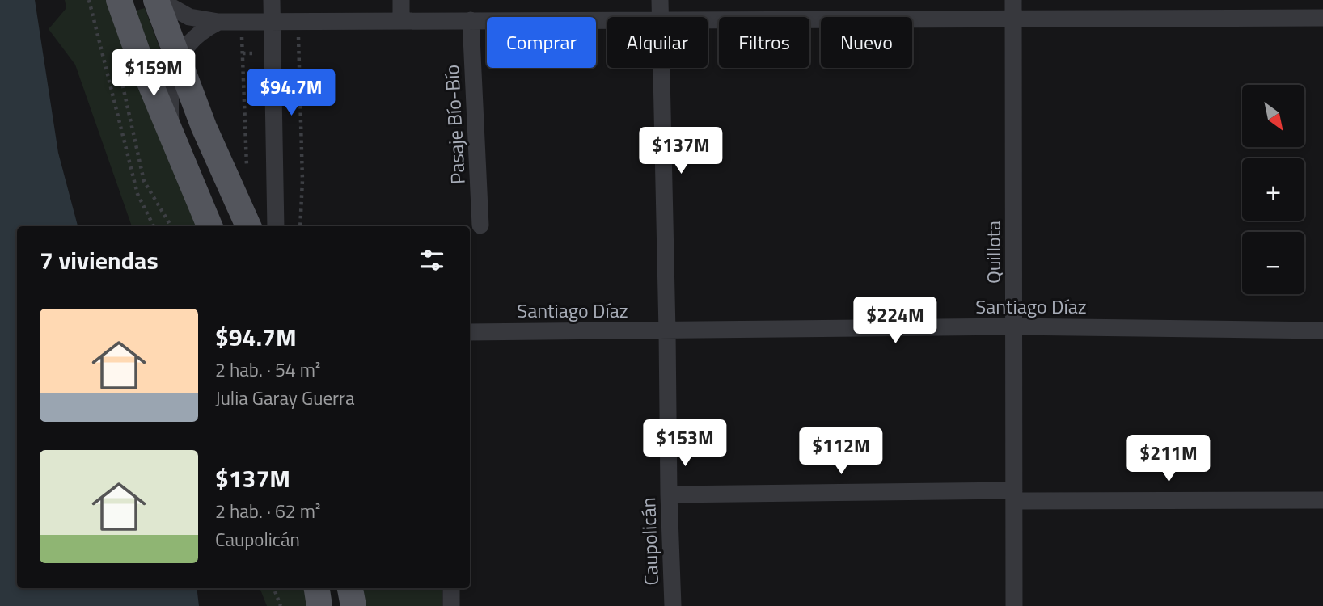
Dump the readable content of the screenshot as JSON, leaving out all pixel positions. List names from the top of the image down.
{
  "streets": {
    "street": [
      "Pasaje Bío-Bío",
      "Quillota",
      "Santiago Díaz",
      "Caupolicán"
    ]
  },
  "crossings": [
    ["Quillota", "Santiago Díaz"],
    ["Santiago Díaz", "Caupolicán"]
  ],
  "north": "bottom right",
  "page": {
    "chip": [
      "Comprar",
      "Alquilar",
      "Filtros",
      "Nuevo"
    ],
    "price": [
      "$159M",
      "$94.7M",
      "$137M",
      "$224M",
      "$153M",
      "$112M",
      "$211M"
    ],
    "map_buttons": ["+", "−"],
    "heading": "7 viviendas",
    "list": [
      {
        "name": "$94.7M",
        "note": "2 hab. · 54 m² · Julia Garay Guerra"
      },
      {
        "name": "$137M",
        "note": "2 hab. · 62 m² · Caupolicán"
      }
    ]
  }
}
